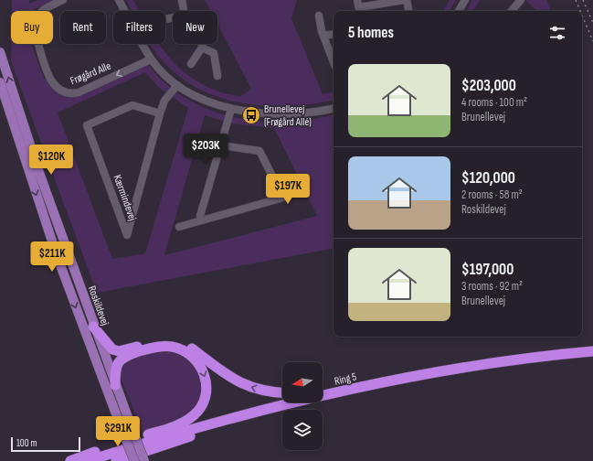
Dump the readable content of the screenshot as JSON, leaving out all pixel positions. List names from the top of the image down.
{
  "streets": {
    "highway": ["Ring 5"],
    "main road": ["Roskildevej"],
    "street": ["Frøgård Alle", "Kærmindevej"]
  },
  "places": {
    "bus stop": ["Brunellevej (Frøgård Allé)"]
  },
  "scale_bar": "100 m",
  "north": "left",
  "page": {
    "chip": [
      "Buy",
      "Rent",
      "Filters",
      "New"
    ],
    "heading": "5 homes",
    "list": [
      {
        "name": "$203,000",
        "note": "4 rooms · 100 m² · Brunellevej"
      },
      {
        "name": "$120,000",
        "note": "2 rooms · 58 m² · Roskildevej"
      },
      {
        "name": "$197,000",
        "note": "3 rooms · 92 m² · Brunellevej"
      }
    ],
    "price": [
      "$203K",
      "$120K",
      "$197K",
      "$211K",
      "$291K"
    ],
    "scale": "100 m"
  }
}
